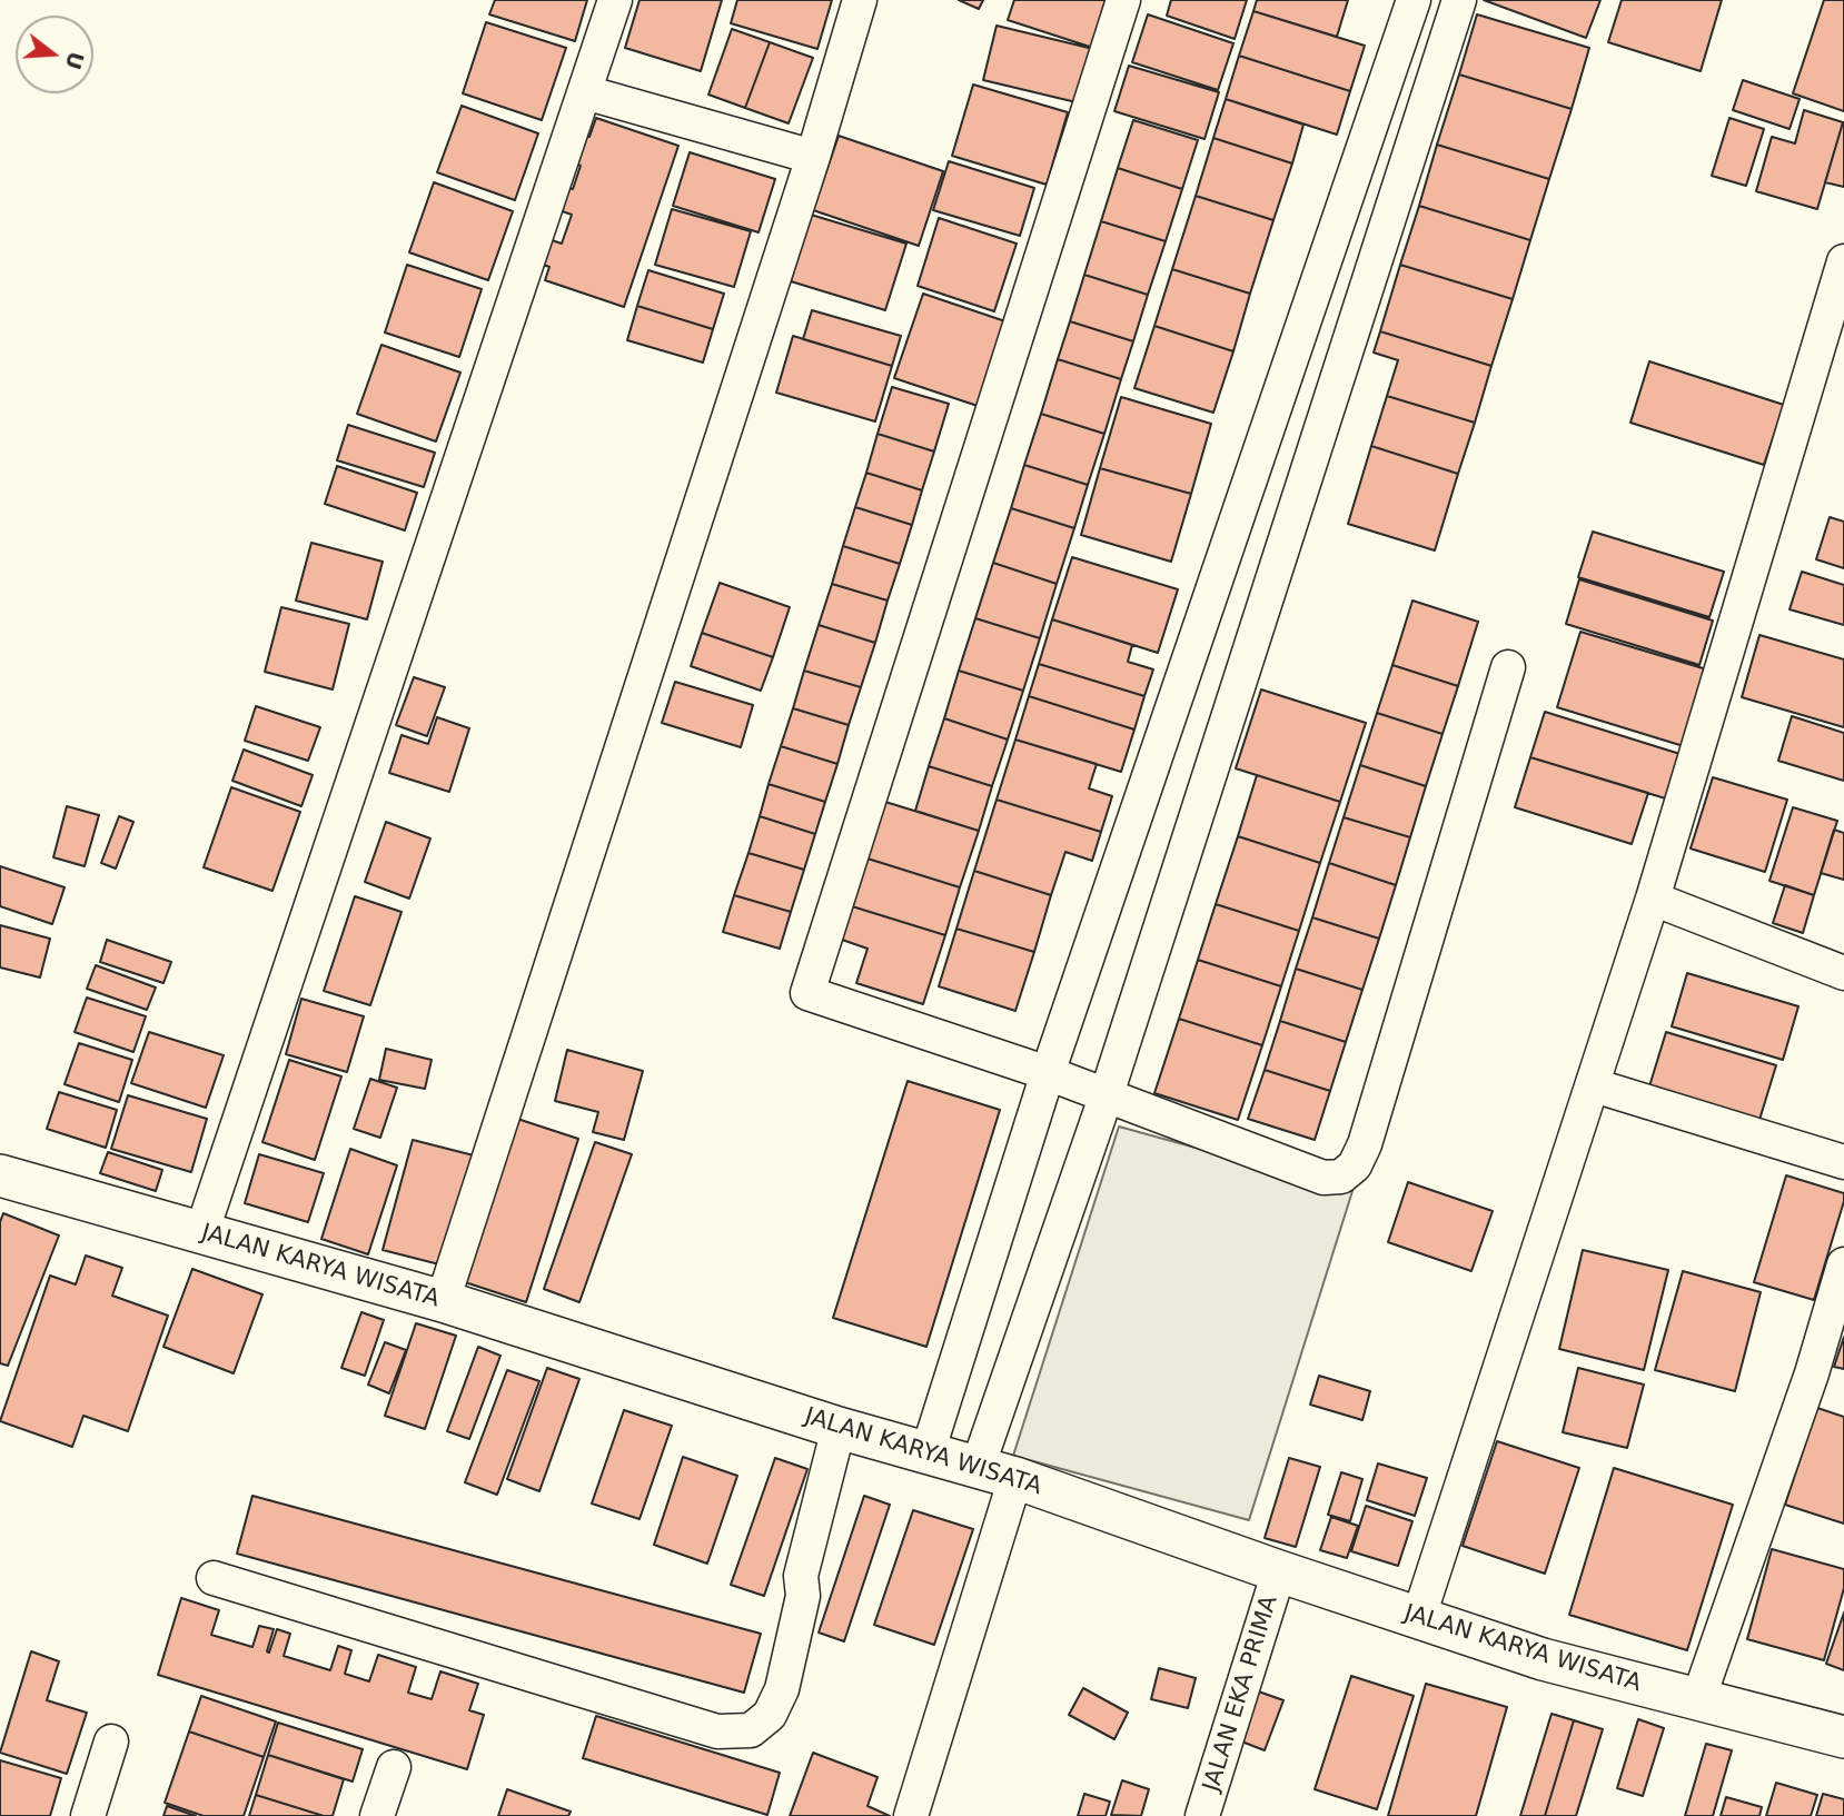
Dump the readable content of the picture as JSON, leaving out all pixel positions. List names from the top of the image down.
{
  "streets": {
    "street": ["JALAN KARYA WISATA", "JALAN EKA PRIMA"]
  },
  "crossings": [
    ["JALAN KARYA WISATA", "JALAN EKA PRIMA"]
  ],
  "north": "right"
}
